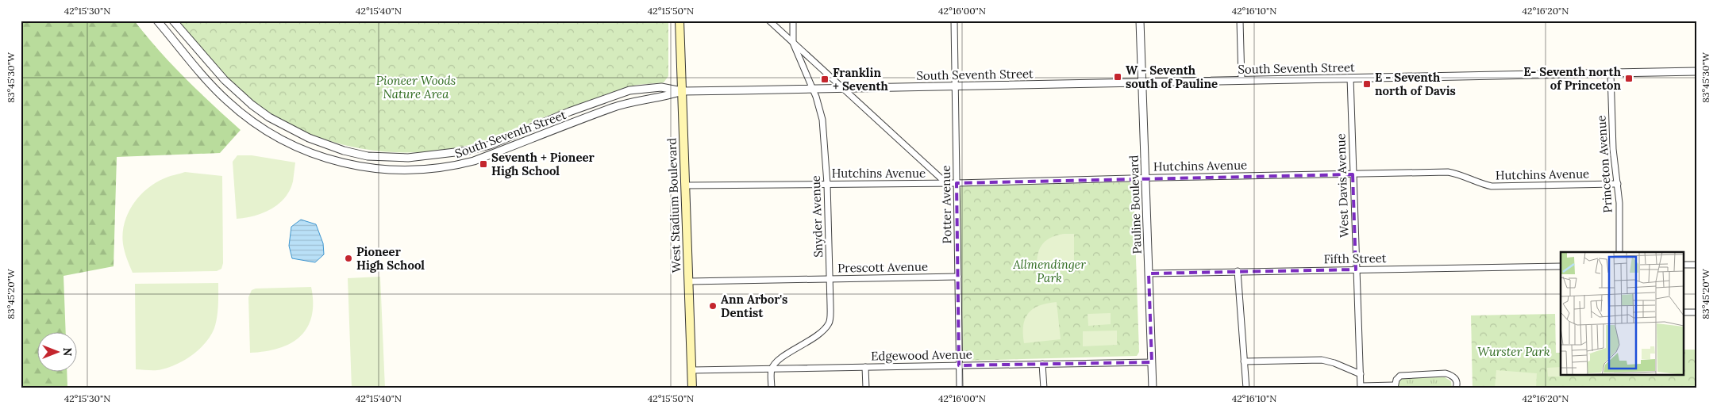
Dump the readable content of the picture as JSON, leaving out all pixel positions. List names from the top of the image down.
{
  "streets": {
    "main road": ["West Stadium Boulevard"],
    "street": [
      "South Seventh Street",
      "Princeton Avenue",
      "Hutchins Avenue",
      "West Davis Avenue",
      "Potter Avenue",
      "Pauline Boulevard",
      "Snyder Avenue",
      "Fifth Street",
      "Prescott Avenue",
      "Edgewood Avenue"
    ]
  },
  "crossings": [
    ["South Seventh Street", "Princeton Avenue"],
    ["South Seventh Street", "West Davis Avenue"],
    ["South Seventh Street", "Potter Avenue"],
    ["South Seventh Street", "Pauline Boulevard"],
    ["South Seventh Street", "West Stadium Boulevard"],
    ["South Seventh Street", "Snyder Avenue"],
    ["Princeton Avenue", "Hutchins Avenue"],
    ["Hutchins Avenue", "West Davis Avenue"],
    ["Hutchins Avenue", "Potter Avenue"],
    ["Hutchins Avenue", "Pauline Boulevard"],
    ["Hutchins Avenue", "West Stadium Boulevard"],
    ["Hutchins Avenue", "Snyder Avenue"],
    ["West Davis Avenue", "Fifth Street"],
    ["Potter Avenue", "Prescott Avenue"],
    ["Potter Avenue", "Edgewood Avenue"],
    ["Pauline Boulevard", "Fifth Street"],
    ["Pauline Boulevard", "Edgewood Avenue"],
    ["West Stadium Boulevard", "Prescott Avenue"],
    ["West Stadium Boulevard", "Edgewood Avenue"],
    ["Snyder Avenue", "Prescott Avenue"],
    ["Snyder Avenue", "Edgewood Avenue"]
  ],
  "parks": ["Pioneer Woods Nature Area", "Allmendinger Park", "Wurster Park"],
  "places": {
    "transit": [
      "W - Seventh south of Pauline",
      "E- Seventh north of Princeton",
      "Franklin + Seventh",
      "E - Seventh north of Davis",
      "Seventh + Pioneer High School"
    ],
    "other": ["Pioneer High School", "Ann Arbor's Dentist"]
  },
  "north": "right",
  "coordinates": [
    "42°15'30\"N",
    "42°15'40\"N",
    "42°15'50\"N",
    "42°16'00\"N",
    "42°16'10\"N",
    "42°16'20\"N",
    "83°45'30\"W",
    "83°45'20\"W"
  ]
}
